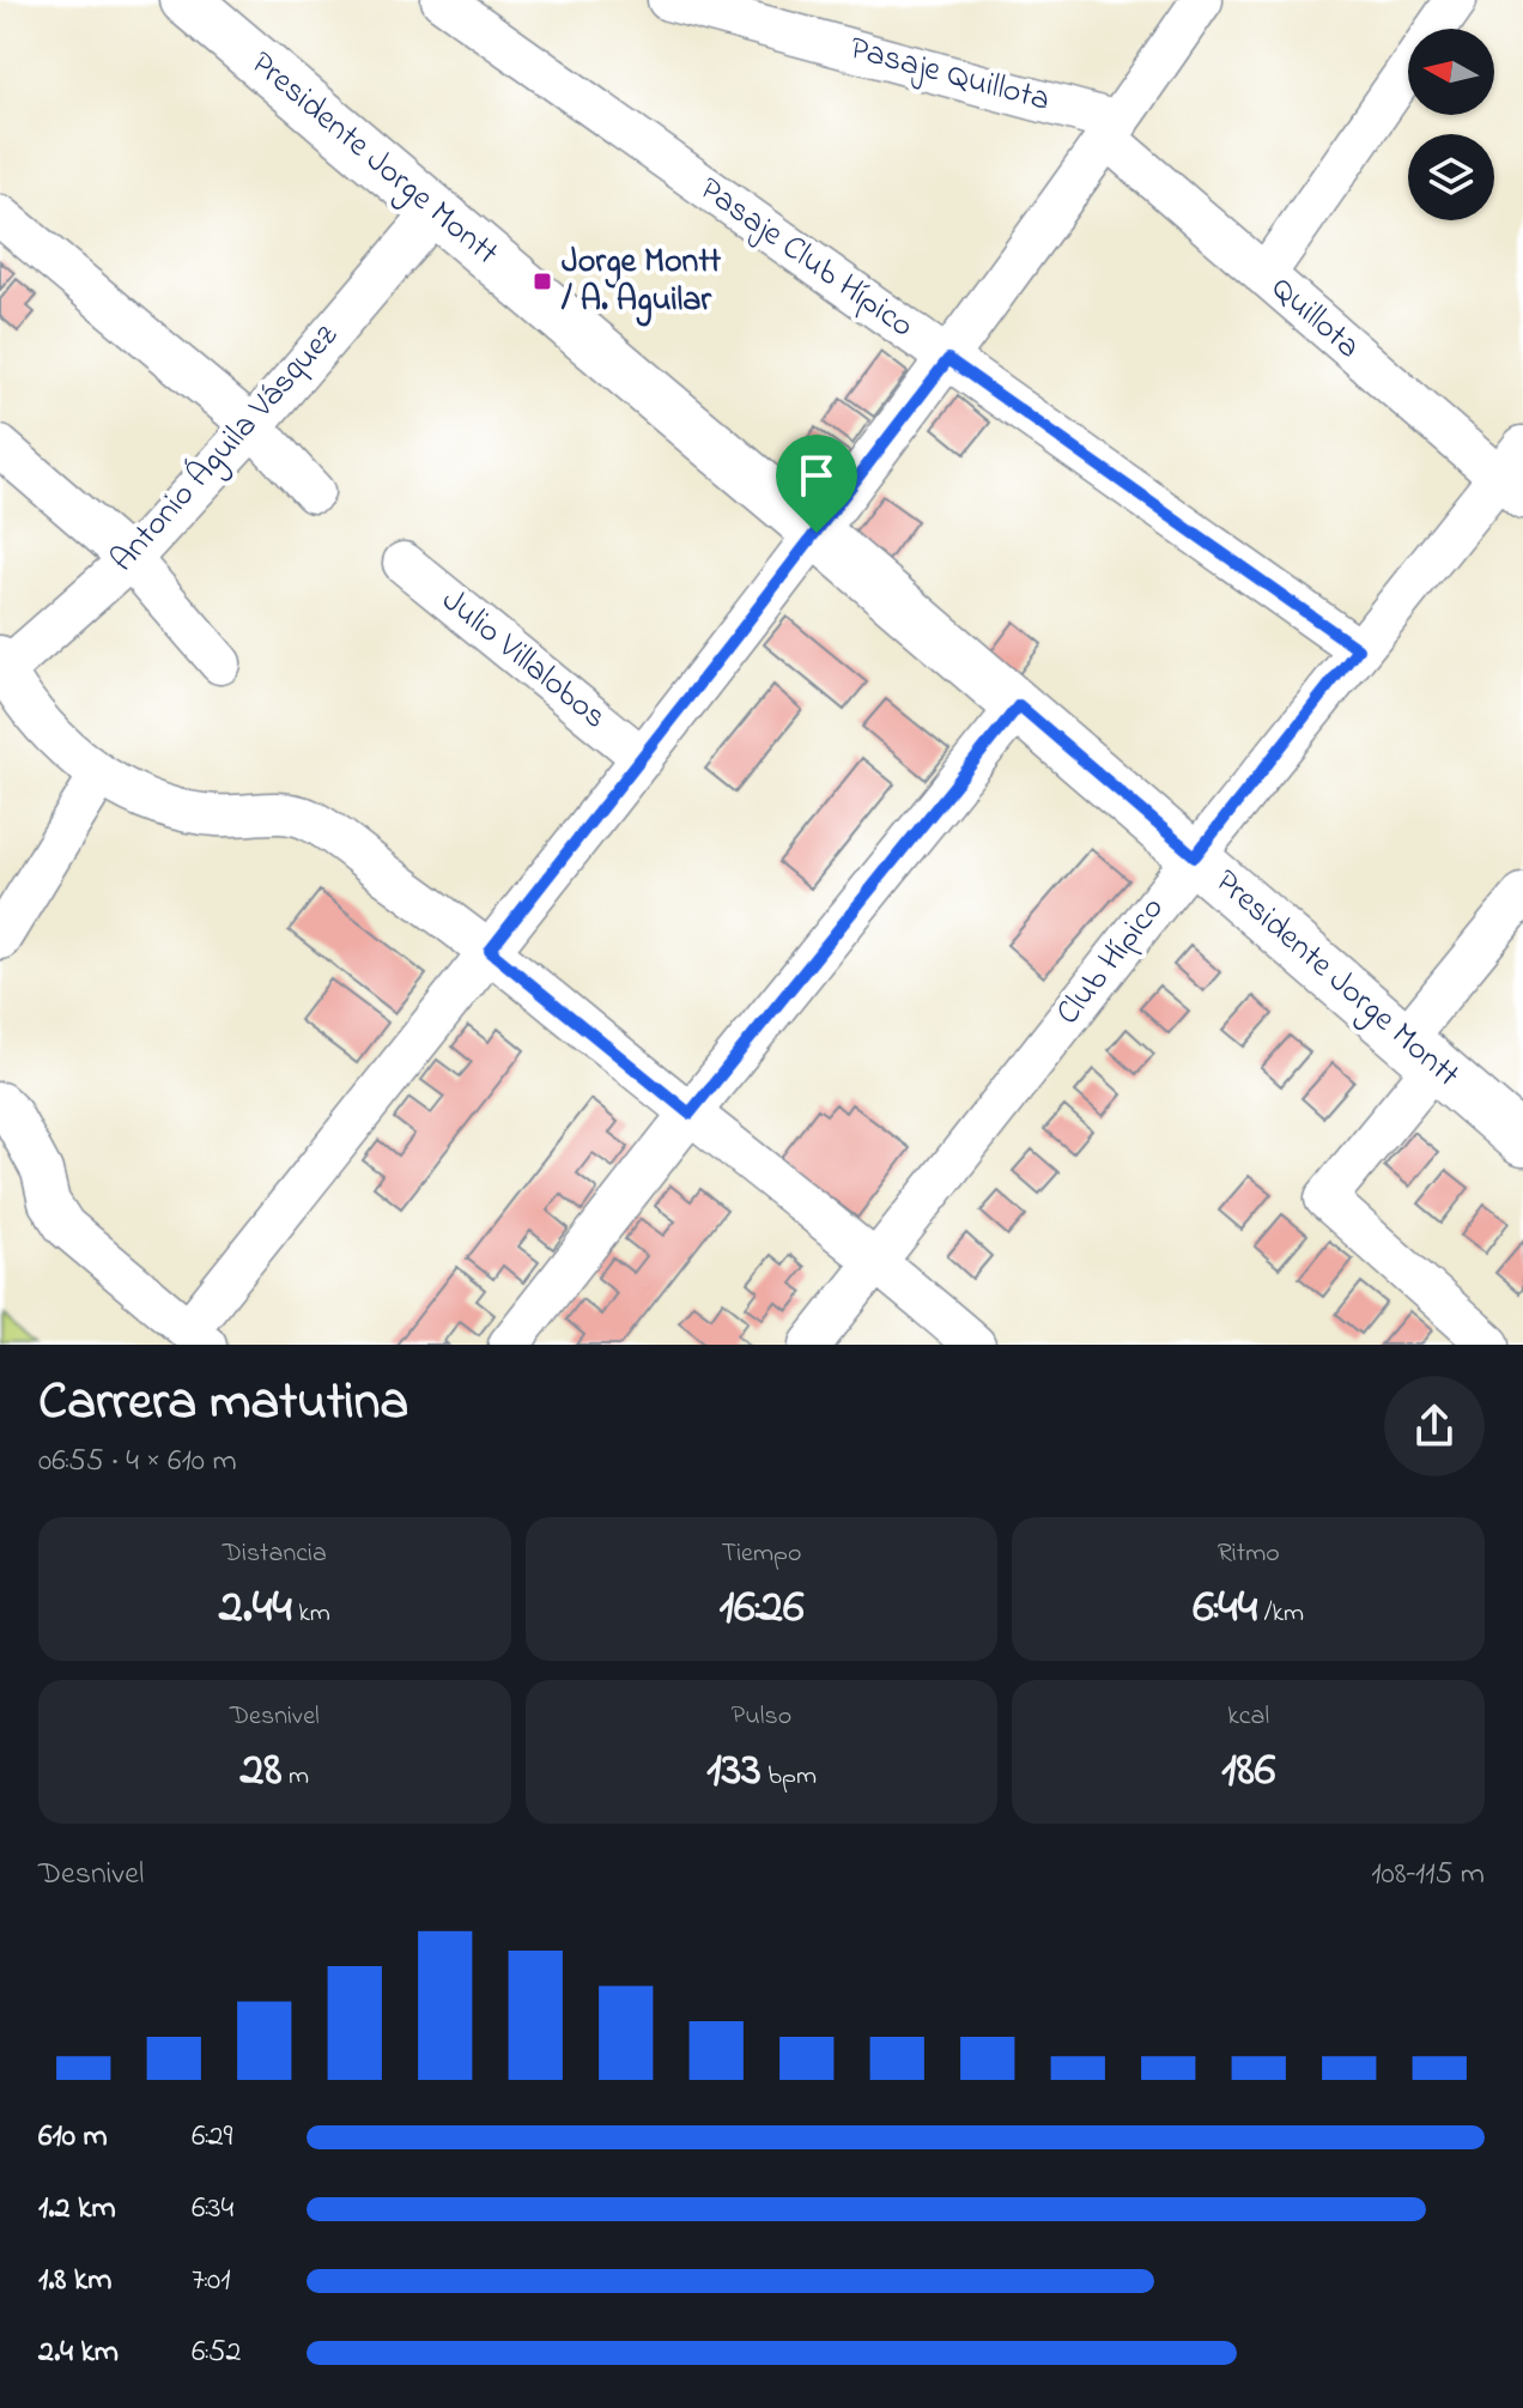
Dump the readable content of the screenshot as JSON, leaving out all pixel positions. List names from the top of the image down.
{
  "streets": {
    "main road": ["Presidente Jorge Montt"],
    "street": [
      "Pasaje Quillota",
      "Pasaje Club Hípico",
      "Quillota",
      "Antonio Águila Vásquez",
      "Julio Villalobos",
      "Club Hípico"
    ]
  },
  "crossings": [
    ["Pasaje Quillota", "Quillota"],
    ["Presidente Jorge Montt", "Antonio Águila Vásquez"],
    ["Presidente Jorge Montt", "Club Hípico"],
    ["Pasaje Club Hípico", "Club Hípico"],
    ["Quillota", "Club Hípico"]
  ],
  "places": {
    "transit": ["Jorge Montt / A. Aguilar"]
  },
  "north": "left",
  "page": {
    "heading": ["Carrera matutina", "06:55 · 4 × 610 m"],
    "stats": [
      ["Distancia", "2.44 km"],
      ["Tiempo", "16:26"],
      ["Ritmo", "6:44 /km"],
      ["Desnivel", "28 m"],
      ["Pulso", "133 bpm"],
      ["kcal", "186"]
    ],
    "chart": ["Desnivel", "108–115 m"],
    "list": [
      {
        "name": "610 m",
        "note": "6:29"
      },
      {
        "name": "1.2 km",
        "note": "6:34"
      },
      {
        "name": "1.8 km",
        "note": "7:01"
      },
      {
        "name": "2.4 km",
        "note": "6:52"
      }
    ]
  }
}
